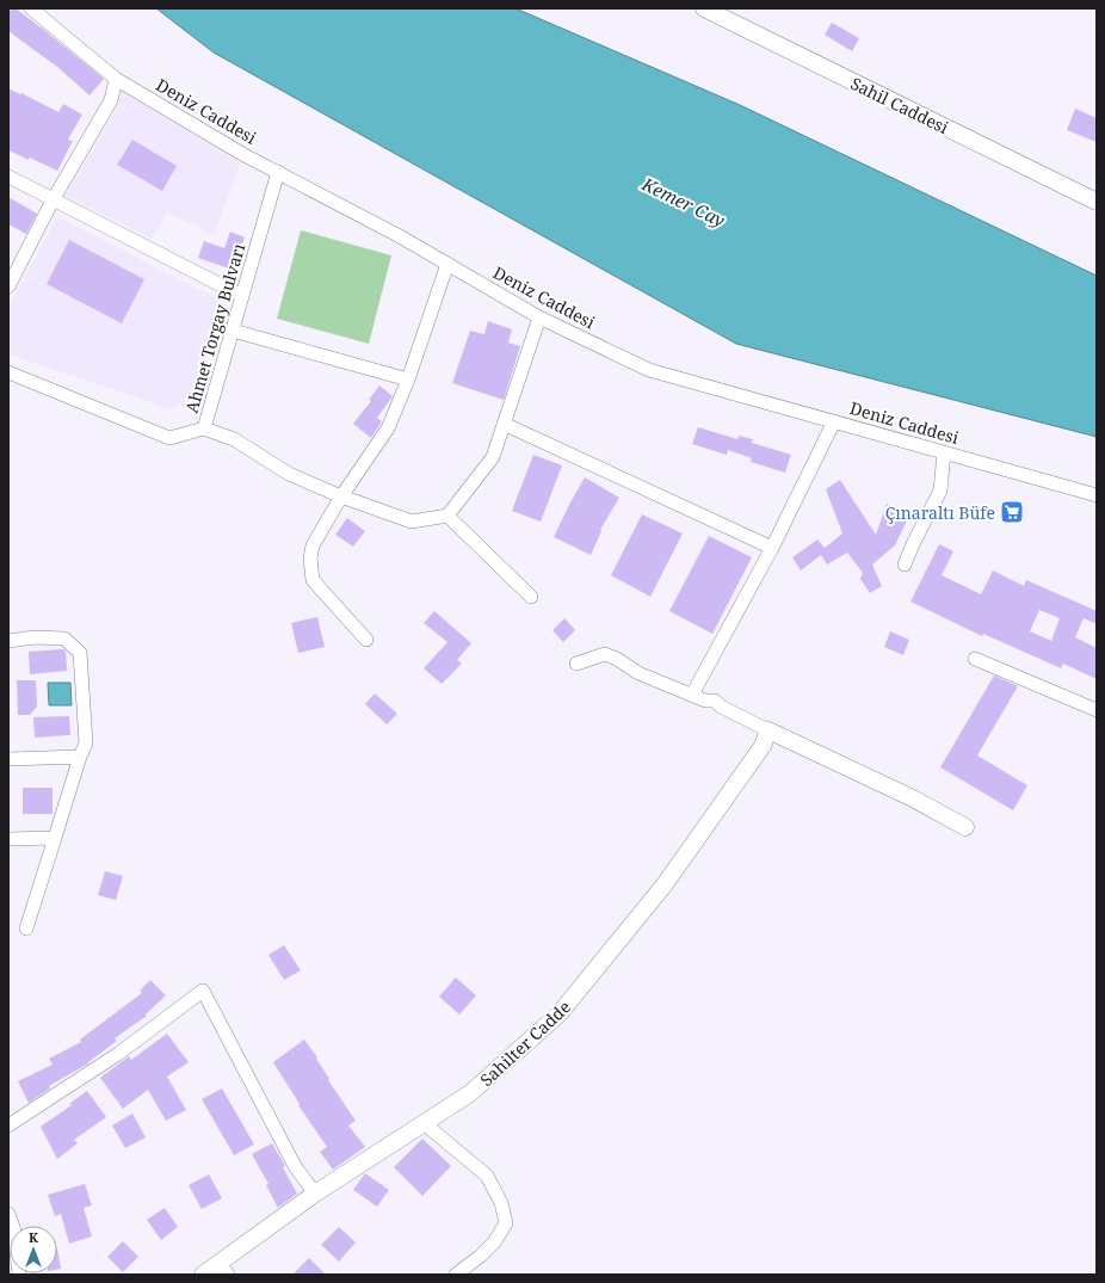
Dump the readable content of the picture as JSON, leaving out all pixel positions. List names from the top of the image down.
{
  "streets": {
    "street": [
      "Sahil Caddesi",
      "Deniz Caddesi",
      "Ahmet Torgay Bulvarı",
      "Sahilter Cadde"
    ]
  },
  "crossings": [
    ["Deniz Caddesi", "Ahmet Torgay Bulvarı"]
  ],
  "water": ["Kemer Cay"],
  "places": {
    "supermarket": ["Çınaraltı Büfe"]
  },
  "north": "top"
}
